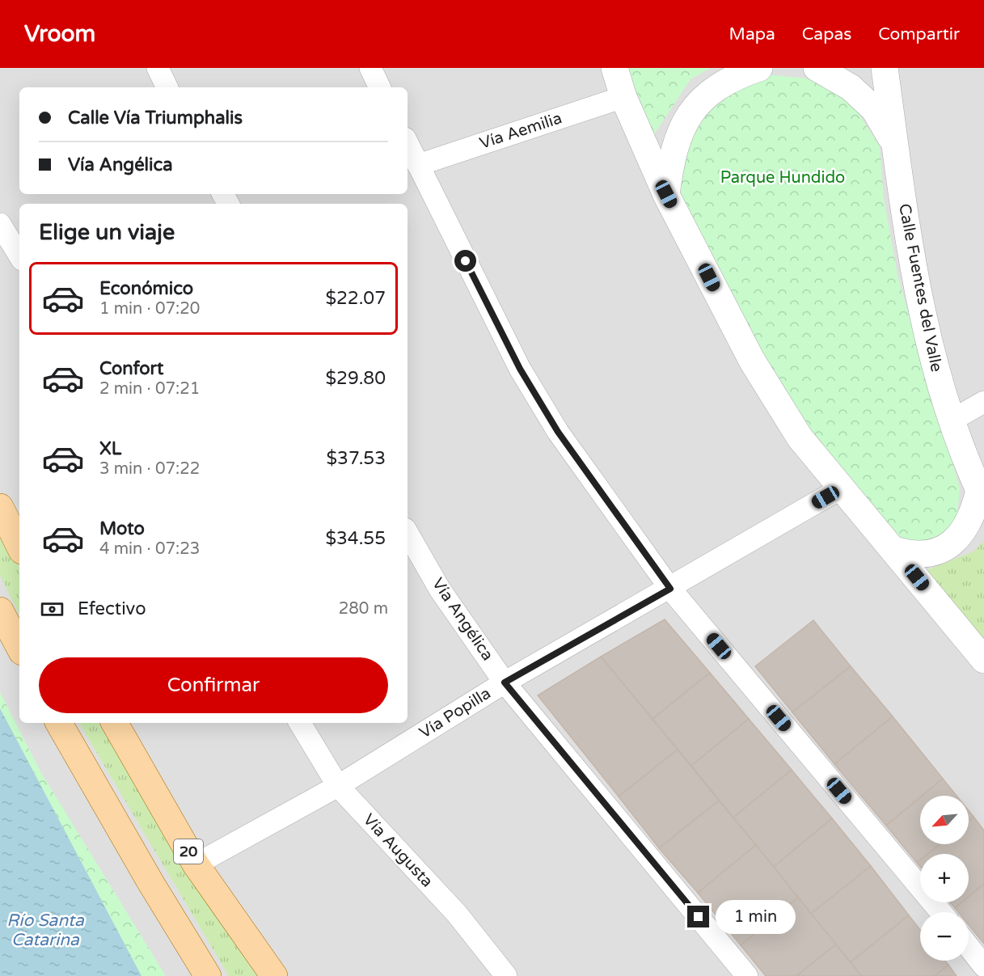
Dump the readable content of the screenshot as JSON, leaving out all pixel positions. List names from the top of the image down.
{
  "streets": {
    "main road": ["20"],
    "street": [
      "Vía Aemilia",
      "Calle Fuentes del Valle",
      "Vía Angélica",
      "Vía Popilla",
      "Vía Augusta"
    ]
  },
  "crossings": [
    ["Vía Angélica", "Vía Popilla"],
    ["Vía Popilla", "Vía Augusta"],
    ["Vía Popilla", "20"]
  ],
  "water": ["Río Santa Catarina"],
  "parks": ["Parque Hundido"],
  "north": "bottom left",
  "page": {
    "header": "Vroom",
    "nav": ["Mapa", "Capas", "Compartir"],
    "banner": ["Calle Vía Triumphalis", "Vía Angélica"],
    "heading": "Elige un viaje",
    "list": [
      {
        "name": "Económico",
        "note": "1 min · 07:20",
        "value": "$22.07"
      },
      {
        "name": "Confort",
        "note": "2 min · 07:21",
        "value": "$29.80"
      },
      {
        "name": "XL",
        "note": "3 min · 07:22",
        "value": "$37.53"
      },
      {
        "name": "Moto",
        "note": "4 min · 07:23",
        "value": "$34.55"
      }
    ],
    "pay": ["Efectivo", "280 m"],
    "buttons": "Confirmar",
    "map_buttons": ["+", "−"],
    "bubble": "1 min"
  }
}
